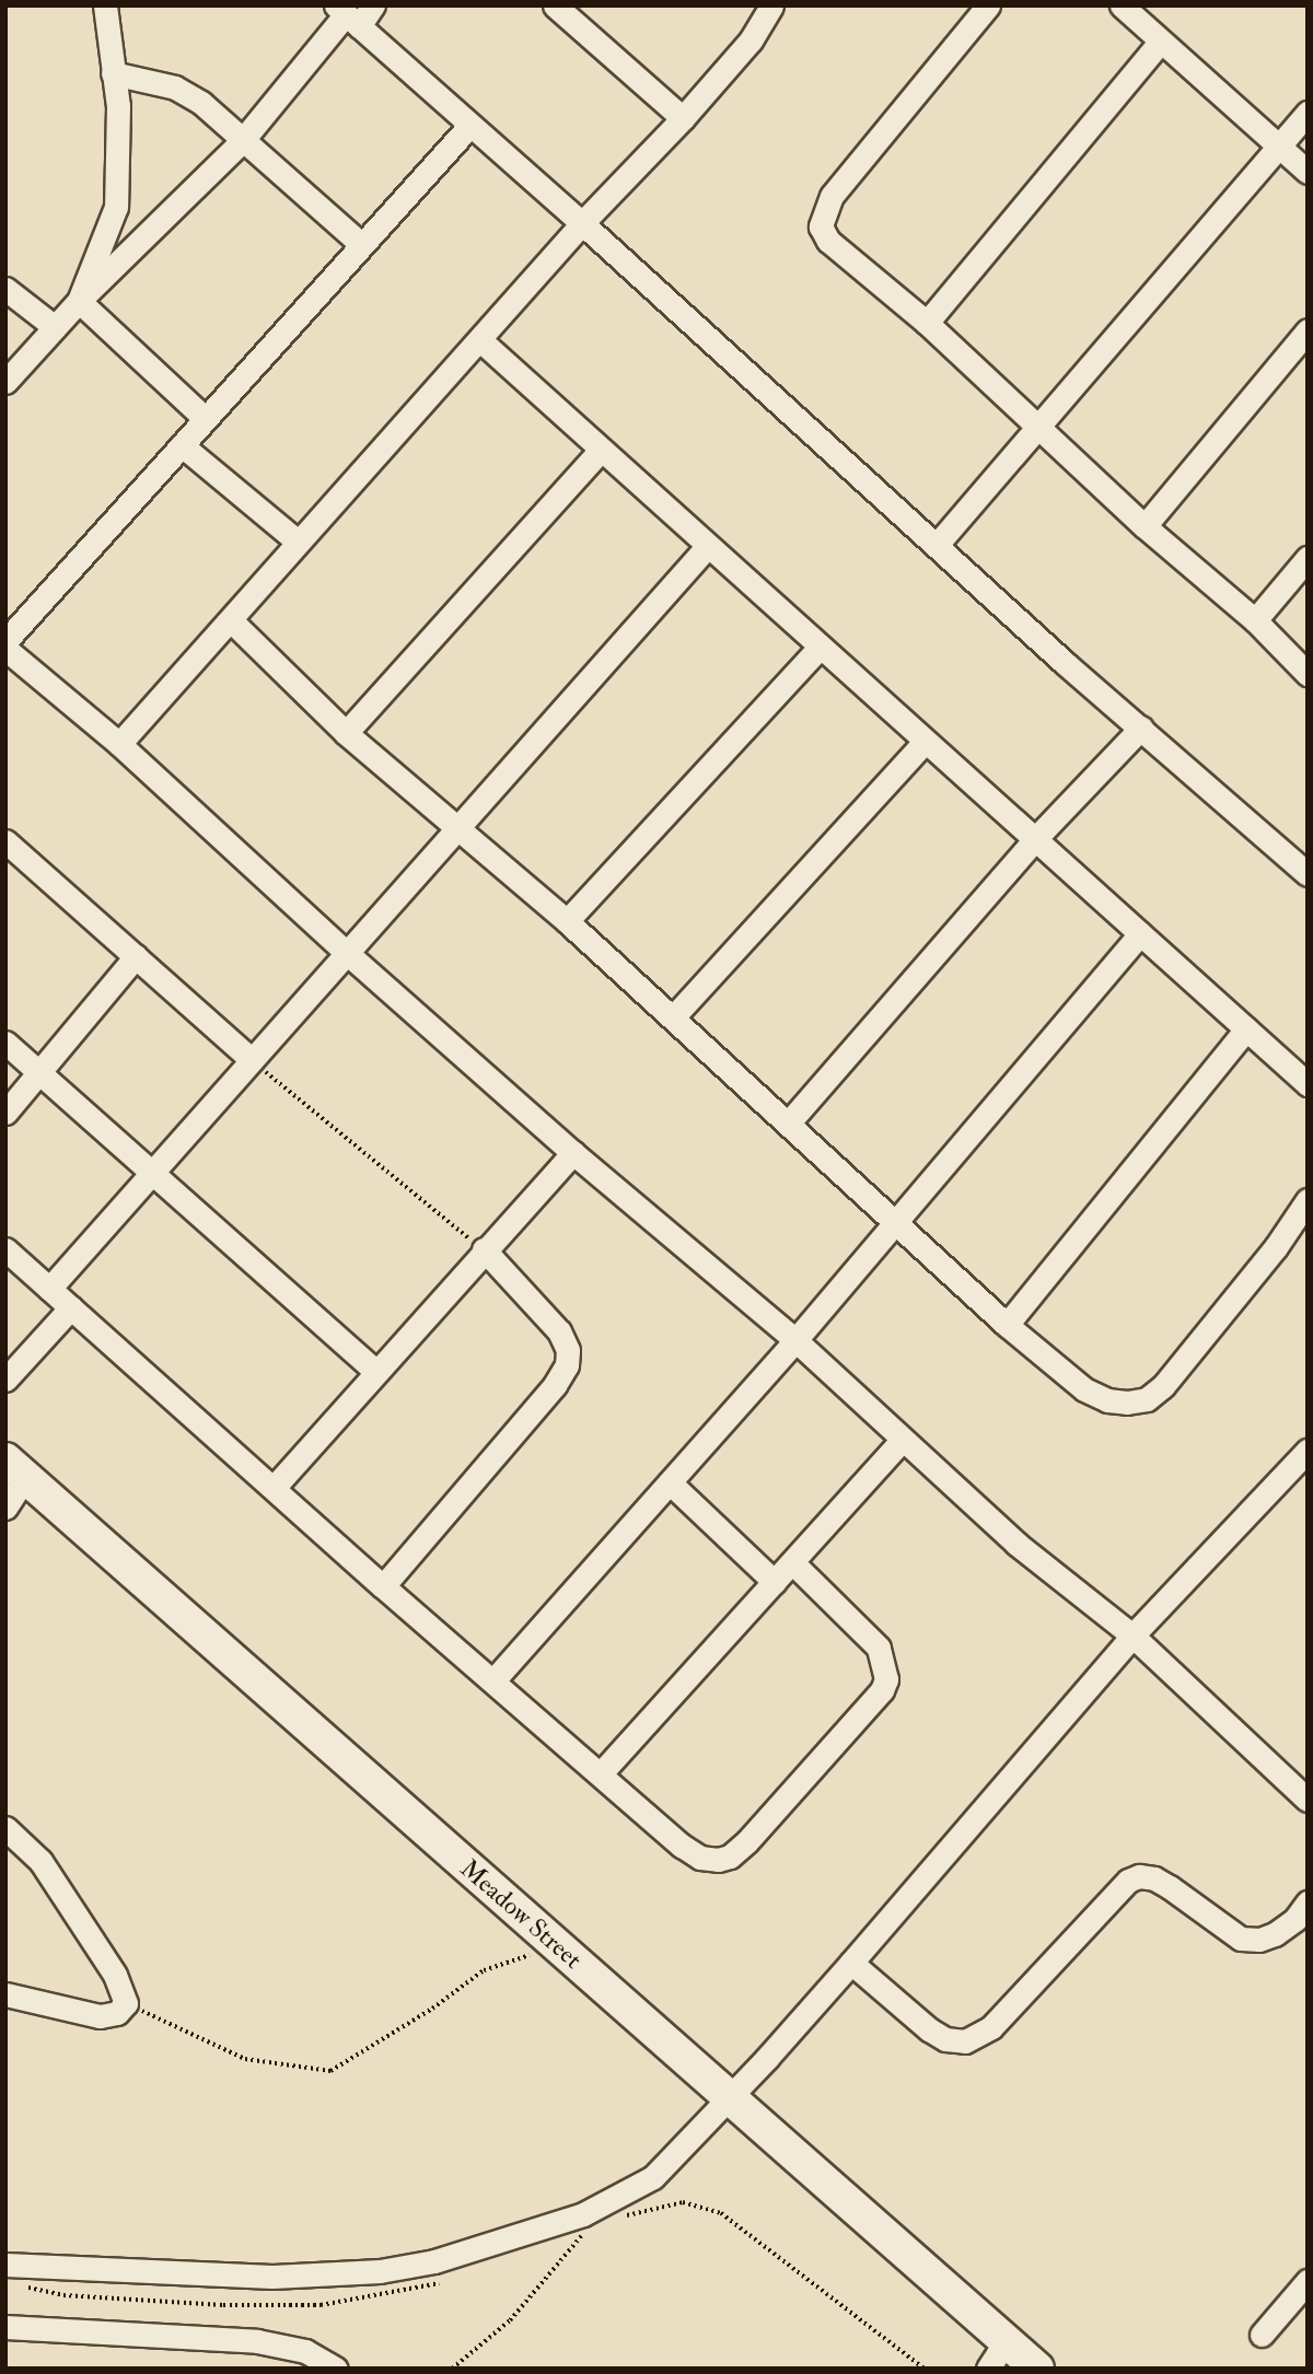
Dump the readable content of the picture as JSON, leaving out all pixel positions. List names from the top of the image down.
{
  "streets": {
    "street": ["Meadow Street"]
  }
}
